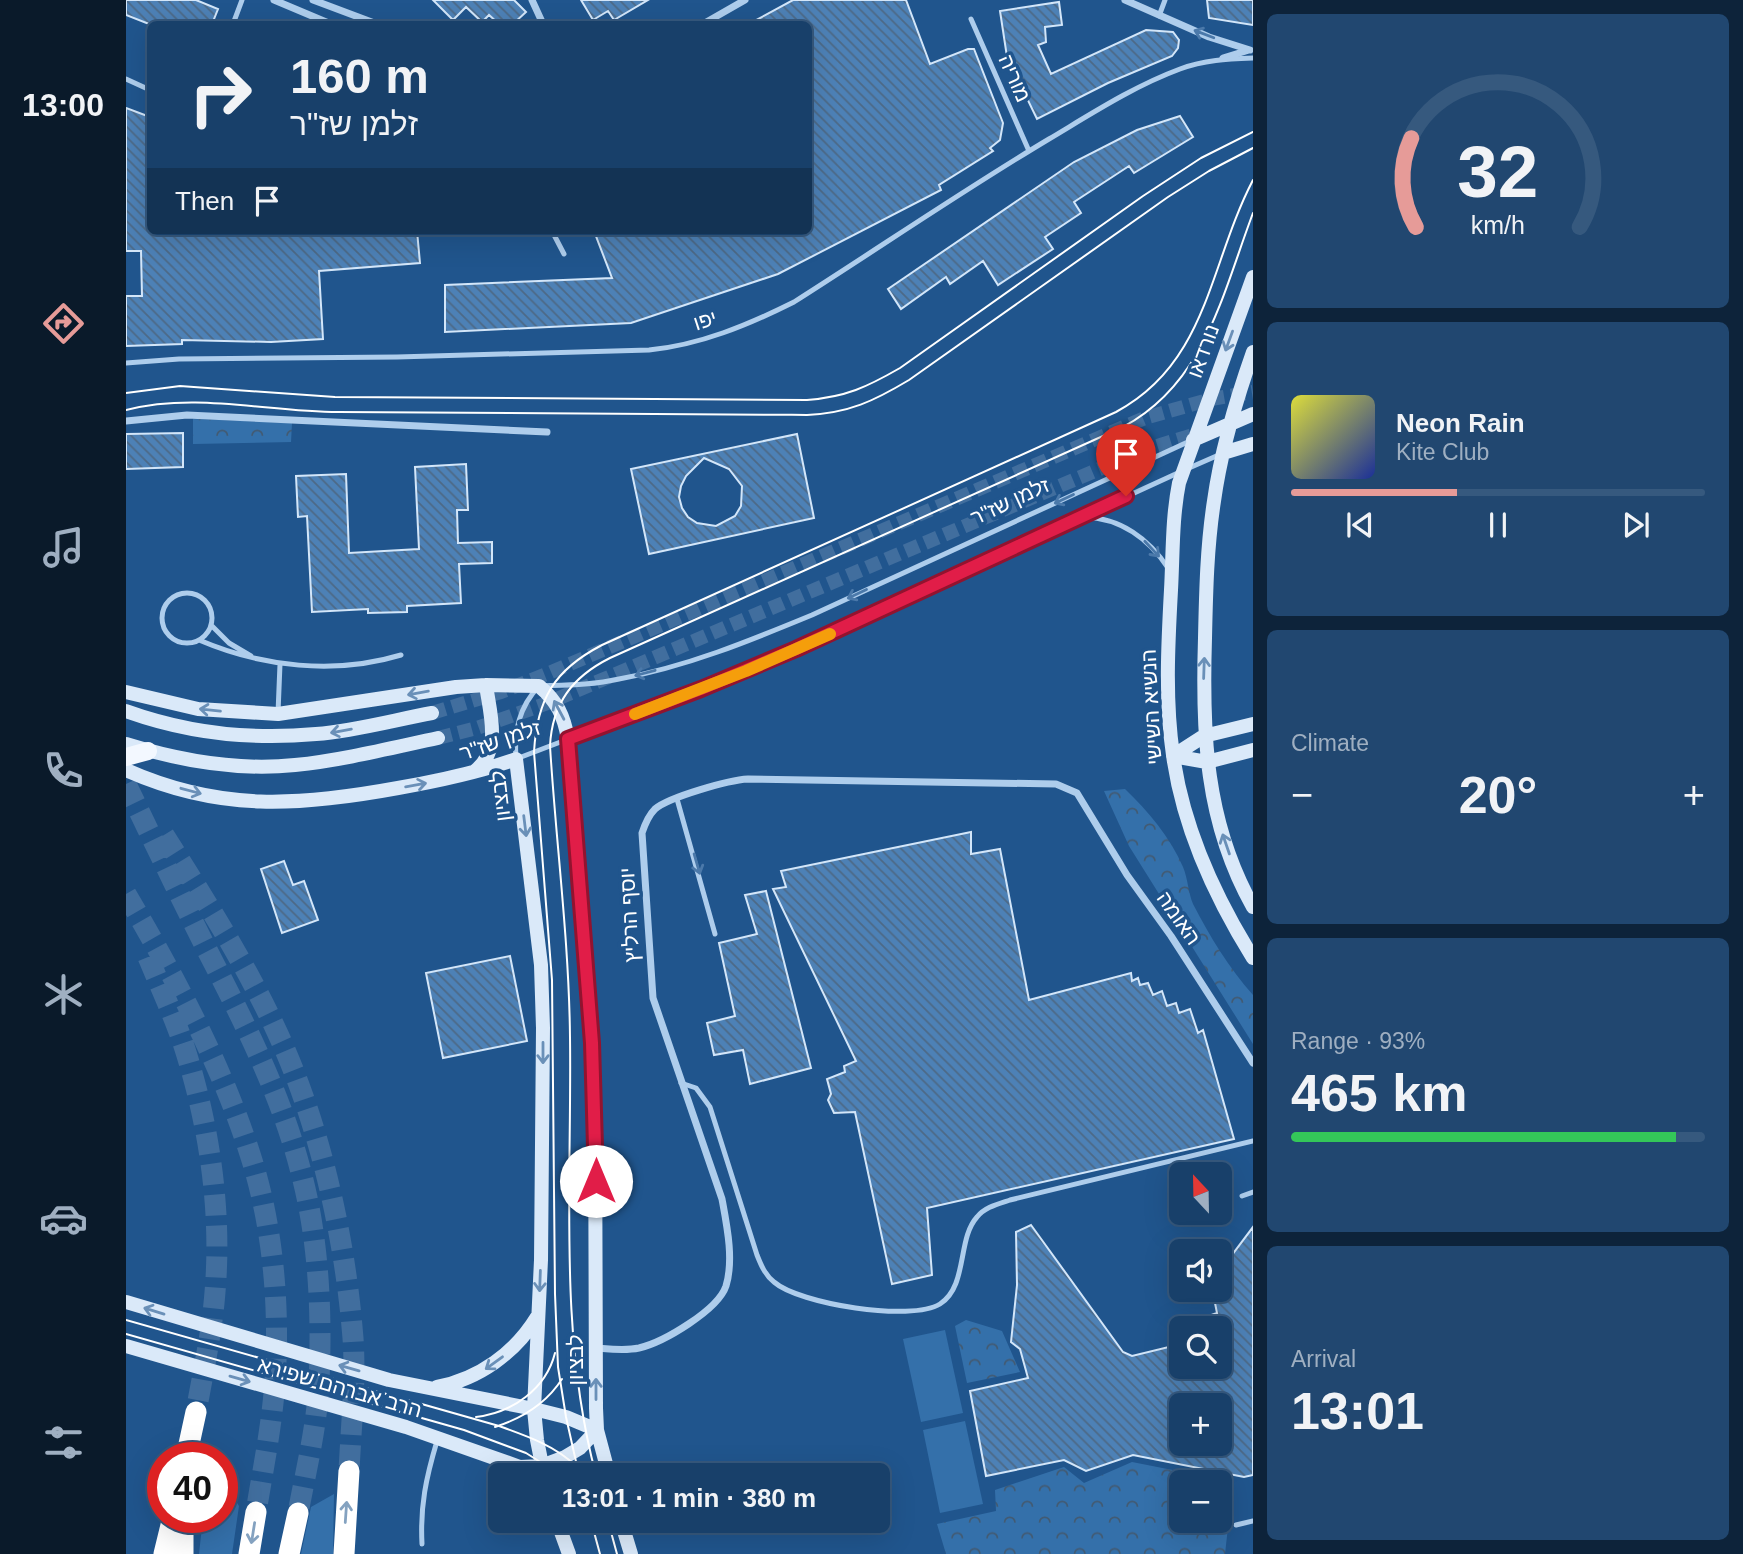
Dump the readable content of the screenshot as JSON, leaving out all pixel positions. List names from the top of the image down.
{
  "streets": {
    "street": [
      "יפו",
      "נורדאו",
      "זלמן שז\"ר",
      "הנשיא השישי",
      "לבציון",
      "יוסף הרליץ",
      "האומה",
      "הרב אברהם שפירא"
    ],
    "lane": ["מוריה"]
  },
  "crossings": [
    ["מוריה", "יפו"],
    ["נורדאו", "זלמן שז\"ר"],
    ["נורדאו", "הנשיא השישי"],
    ["זלמן שז\"ר", "הנשיא השישי"],
    ["זלמן שז\"ר", "לבציון"],
    ["לבציון", "יוסף הרליץ"],
    ["לבציון", "הרב אברהם שפירא"],
    ["יוסף הרליץ", "האומה"]
  ],
  "north": "top",
  "page": {
    "tabs": "13:00",
    "turn": ["160 m", "זלמן שז\"ר"],
    "then": "Then",
    "song": ["Neon Rain", "Kite Club"],
    "tile": [
      "Climate",
      ["Range · 93%", "465 km"],
      ["Arrival", "13:01"]
    ],
    "heat": ["−", "20°", "+"],
    "map_buttons": ["+", "−"],
    "limit": "40",
    "trip": "13:01 · 1 min · 380 m",
    "gauge": ["32", "km/h"]
  }
}
